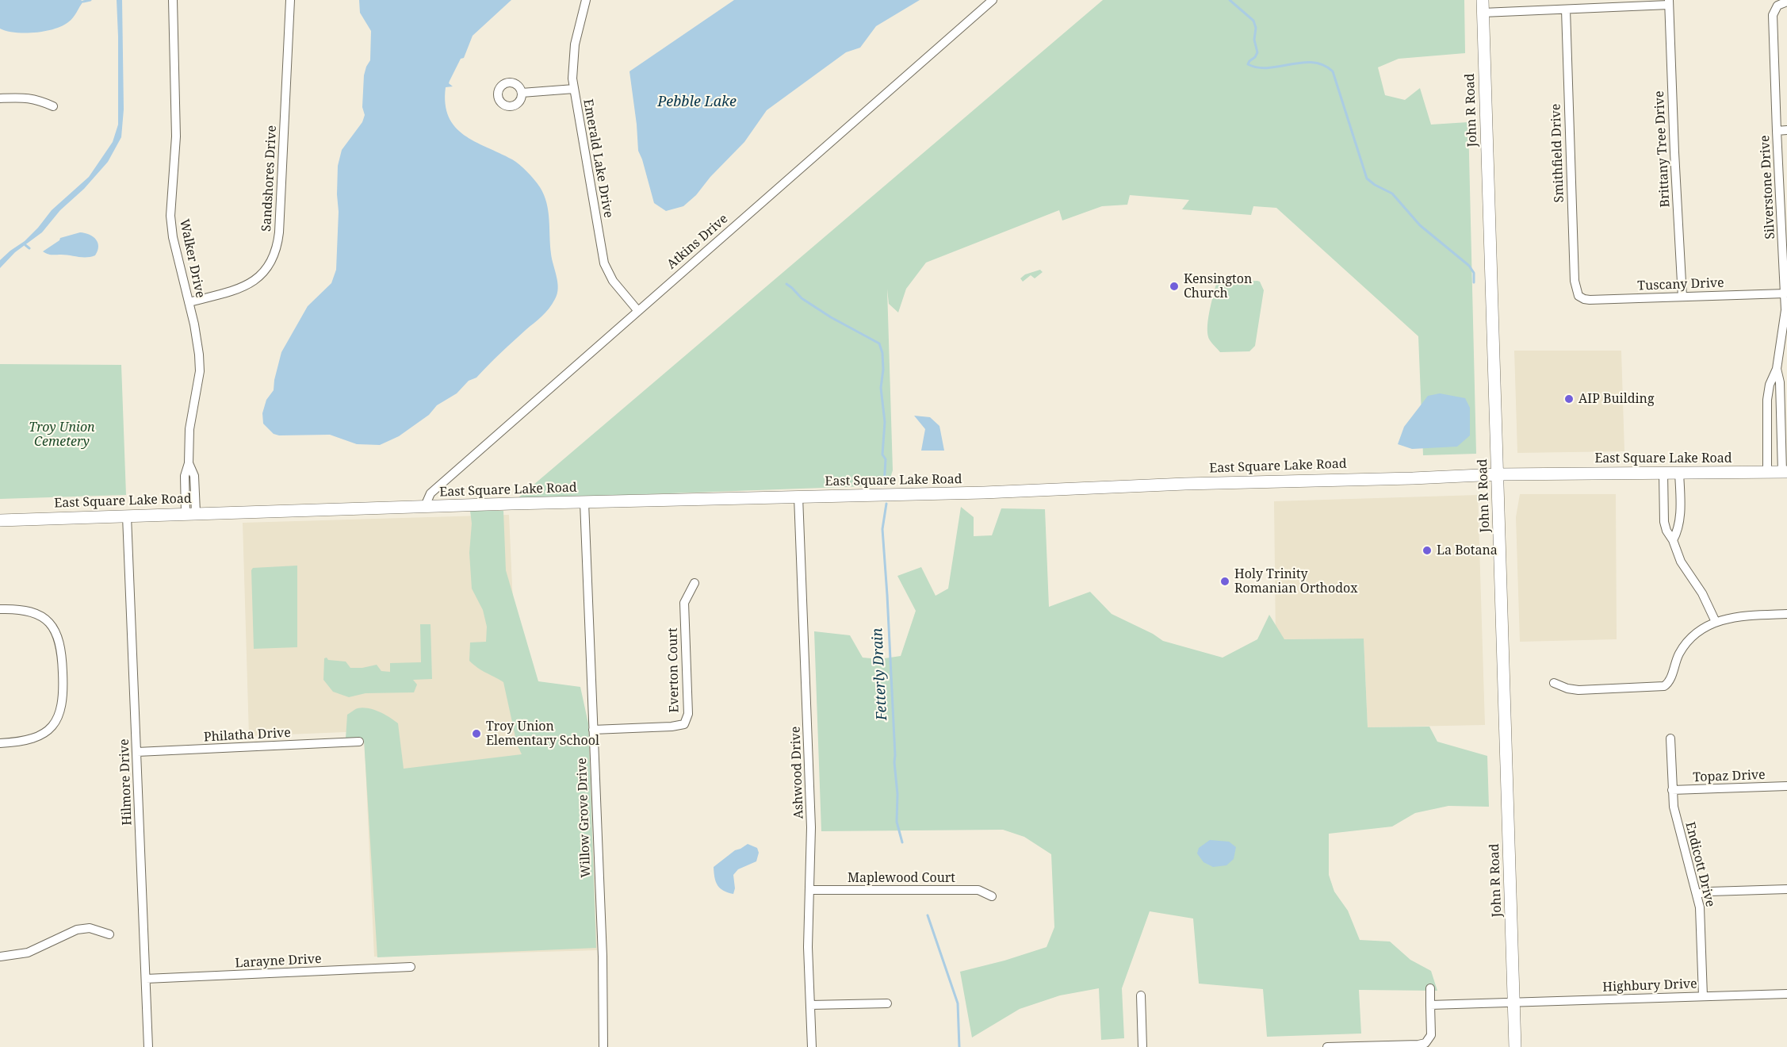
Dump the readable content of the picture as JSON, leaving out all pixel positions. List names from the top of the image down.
{
  "streets": {
    "main road": ["John R Road", "East Square Lake Road"],
    "street": [
      "Brittany Tree Drive",
      "Smithfield Drive",
      "Emerald Lake Drive",
      "Sandshores Drive",
      "Silverstone Drive",
      "Atkins Drive",
      "Walker Drive",
      "Tuscany Drive",
      "Everton Court",
      "Philatha Drive",
      "Ashwood Drive",
      "Topaz Drive",
      "Hilmore Drive",
      "Willow Grove Drive",
      "Endicott Drive",
      "Maplewood Court",
      "Larayne Drive",
      "Highbury Drive"
    ]
  },
  "crossings": [
    ["John R Road", "East Square Lake Road"],
    ["John R Road", "Highbury Drive"],
    ["Brittany Tree Drive", "Tuscany Drive"],
    ["Smithfield Drive", "Tuscany Drive"],
    ["Emerald Lake Drive", "Atkins Drive"],
    ["Sandshores Drive", "Walker Drive"],
    ["Silverstone Drive", "Tuscany Drive"],
    ["Silverstone Drive", "East Square Lake Road"],
    ["Atkins Drive", "East Square Lake Road"],
    ["Walker Drive", "East Square Lake Road"],
    ["East Square Lake Road", "Ashwood Drive"],
    ["East Square Lake Road", "Hilmore Drive"],
    ["East Square Lake Road", "Willow Grove Drive"],
    ["Everton Court", "Willow Grove Drive"],
    ["Philatha Drive", "Hilmore Drive"],
    ["Ashwood Drive", "Maplewood Court"],
    ["Topaz Drive", "Endicott Drive"],
    ["Hilmore Drive", "Larayne Drive"],
    ["Endicott Drive", "Highbury Drive"]
  ],
  "water": ["Pebble Lake", "Fetterly Drain"],
  "parks": ["Troy Union Cemetery"],
  "places": [
    "Kensington Church",
    "AIP Building",
    "La Botana",
    "Holy Trinity Romanian Orthodox",
    "Troy Union Elementary School"
  ]
}
